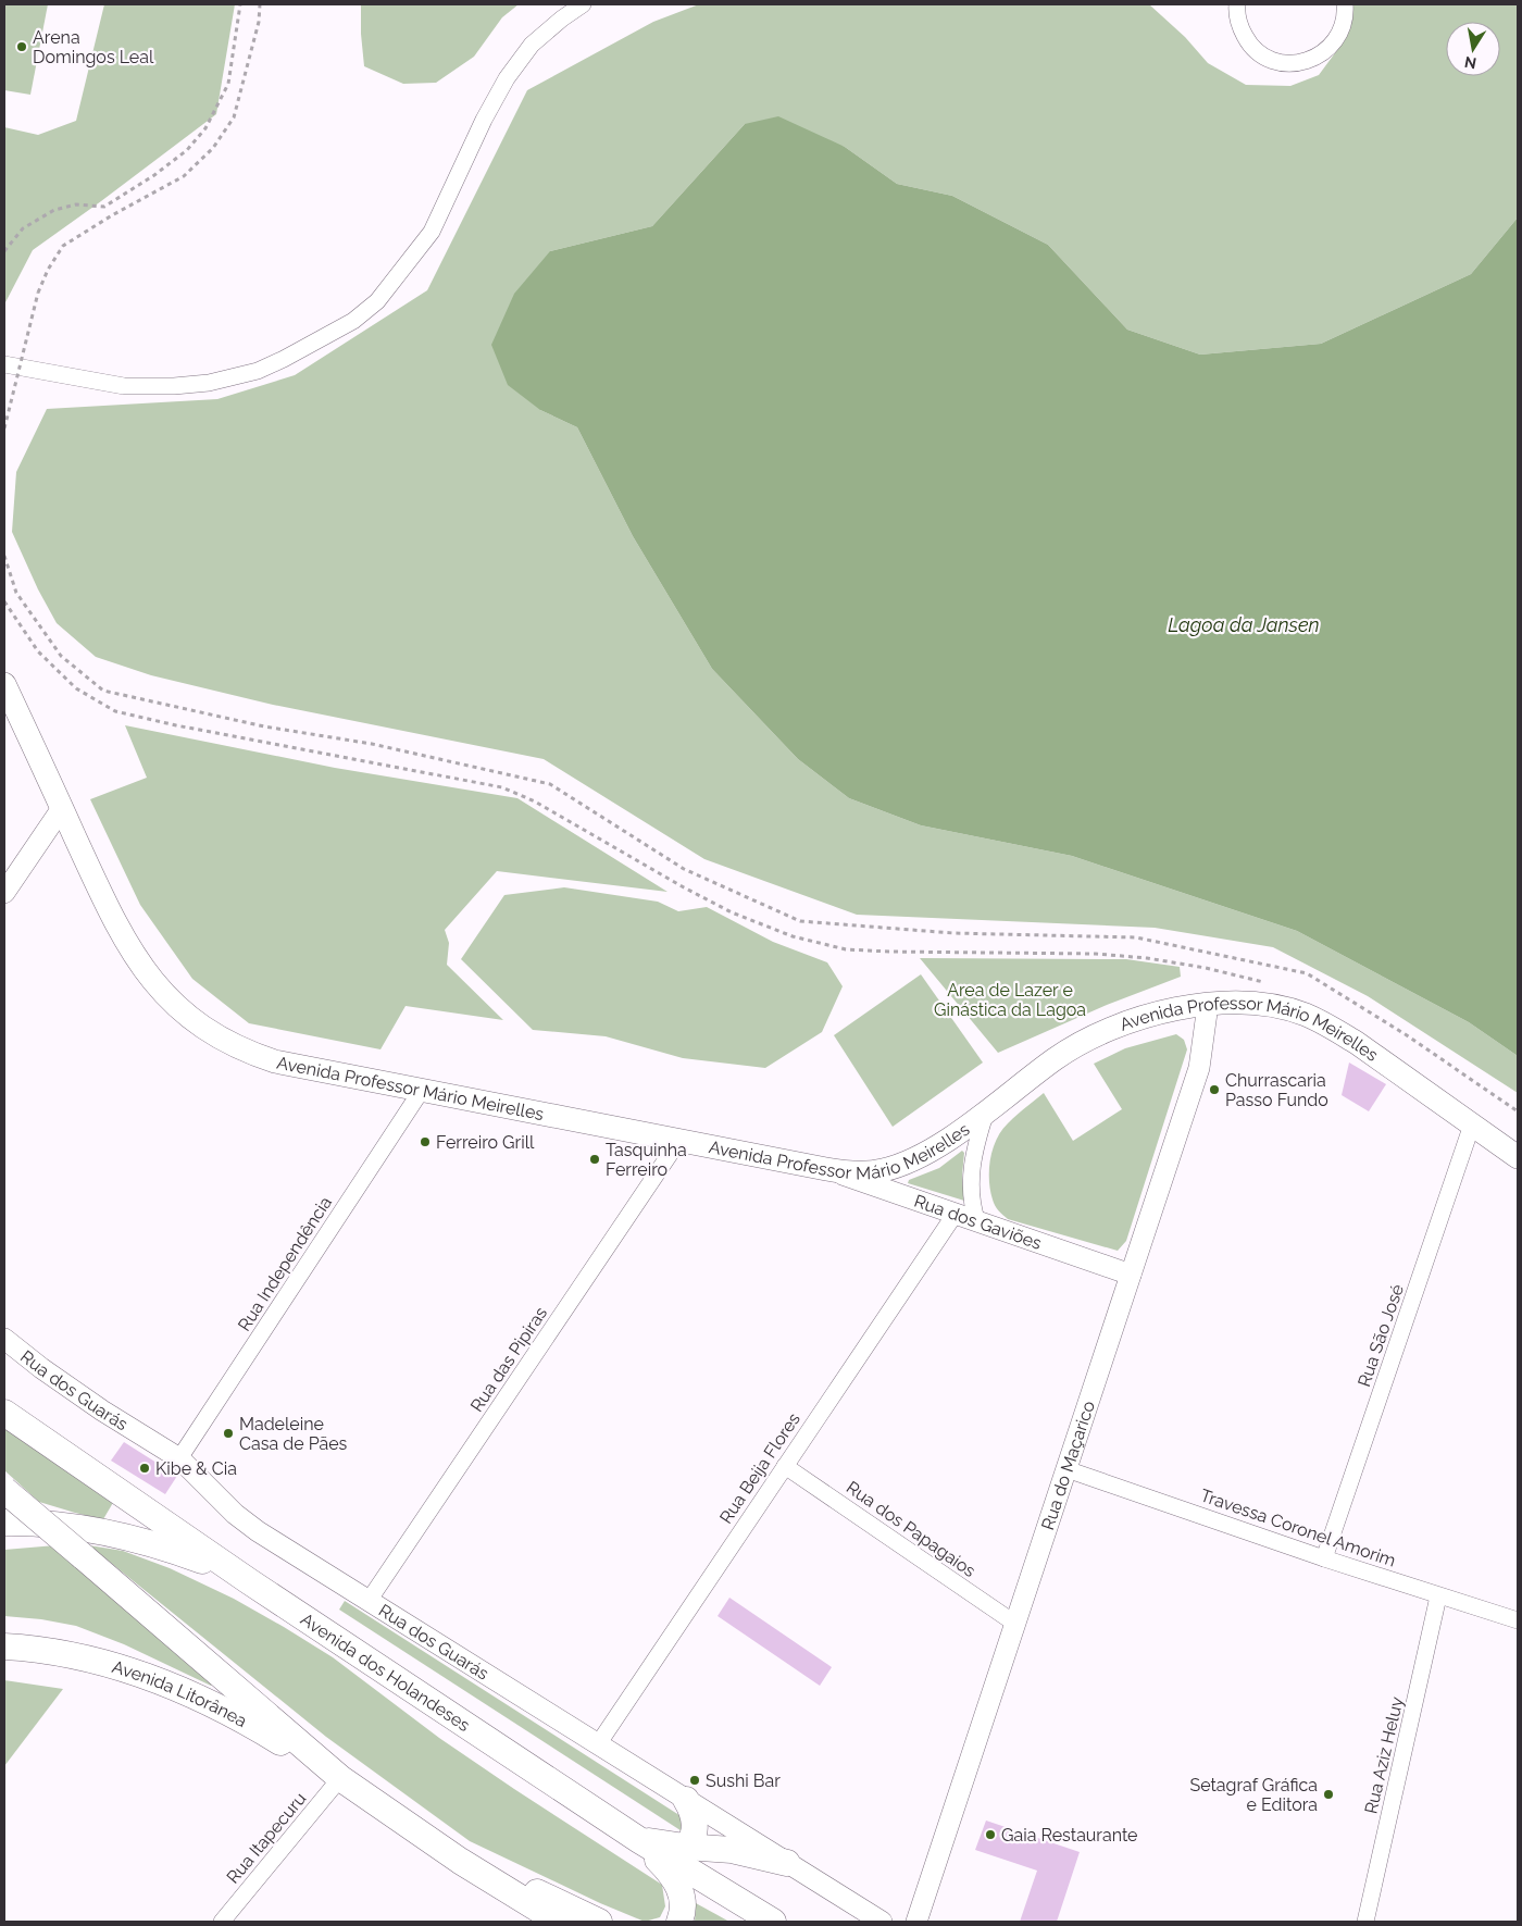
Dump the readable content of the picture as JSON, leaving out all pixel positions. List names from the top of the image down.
{
  "streets": {
    "main road": ["Avenida Professor Mário Meirelles", "Avenida dos Holandeses", "Avenida Litorânea"],
    "street": [
      "Rua dos Gaviões",
      "Rua Independência",
      "Rua São José",
      "Rua das Pipiras",
      "Rua dos Guarás",
      "Rua do Maçarico",
      "Rua Beija Flores",
      "Travessa Coronel Amorim",
      "Rua dos Papagaios",
      "Rua Aziz Heluy",
      "Rua Itapecuru"
    ]
  },
  "crossings": [
    ["Avenida Professor Mário Meirelles", "Rua dos Gaviões"],
    ["Avenida Professor Mário Meirelles", "Rua Independência"],
    ["Avenida Professor Mário Meirelles", "Rua São José"],
    ["Avenida Professor Mário Meirelles", "Rua das Pipiras"],
    ["Avenida Professor Mário Meirelles", "Rua do Maçarico"],
    ["Rua dos Gaviões", "Rua do Maçarico"],
    ["Rua dos Gaviões", "Rua Beija Flores"],
    ["Rua Independência", "Rua dos Guarás"],
    ["Rua São José", "Travessa Coronel Amorim"],
    ["Rua das Pipiras", "Rua dos Guarás"],
    ["Rua dos Guarás", "Rua Beija Flores"],
    ["Rua do Maçarico", "Travessa Coronel Amorim"],
    ["Rua do Maçarico", "Rua dos Papagaios"],
    ["Rua Beija Flores", "Rua dos Papagaios"],
    ["Travessa Coronel Amorim", "Rua Aziz Heluy"],
    ["Avenida Litorânea", "Rua Itapecuru"]
  ],
  "water": ["Lagoa da Jansen"],
  "parks": ["Area de Lazer e Ginástica da Lagoa"],
  "places": [
    "Arena Domingos Leal",
    "Churrascaria Passo Fundo",
    "Ferreiro Grill",
    "Tasquinha Ferreiro",
    "Madeleine Casa de Pães",
    "Kibe & Cia",
    "Sushi Bar",
    "Setagraf Gráfica e Editora",
    "Gaia Restaurante"
  ],
  "north": "bottom"
}
